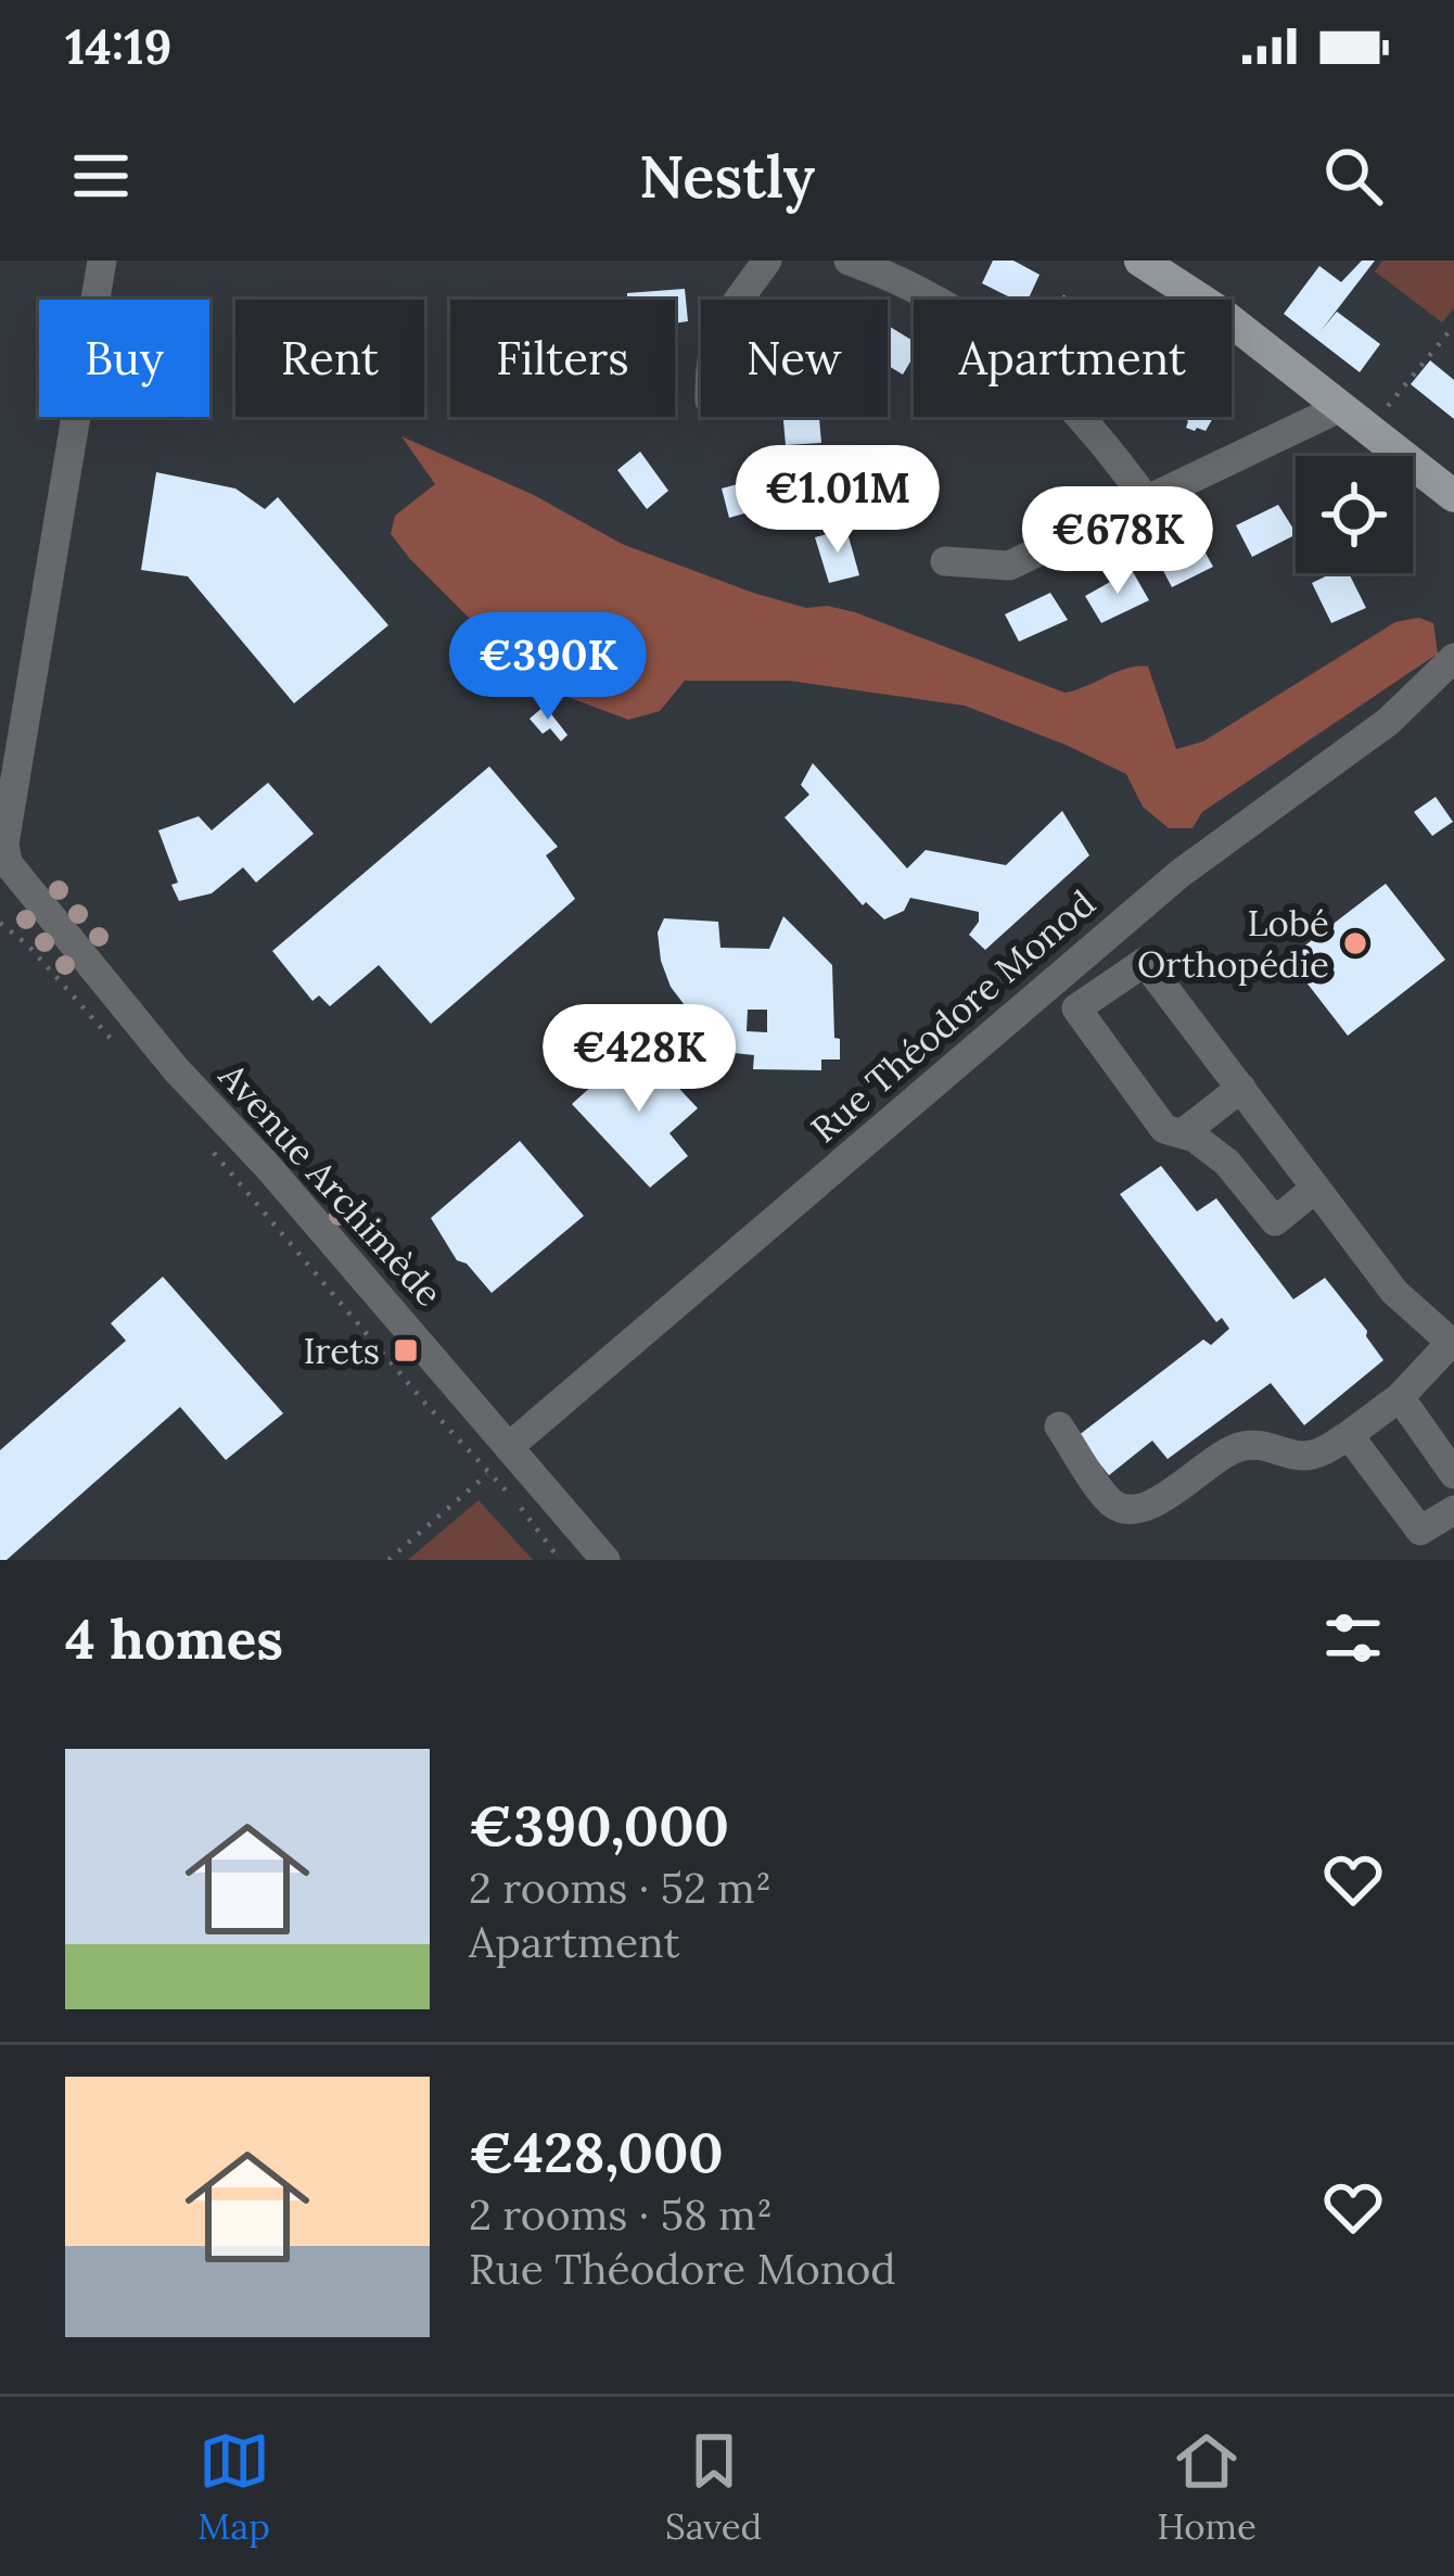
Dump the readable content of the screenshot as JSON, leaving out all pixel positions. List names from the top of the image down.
{
  "streets": {
    "street": ["Rue Théodore Monod", "Avenue Archimède"]
  },
  "crossings": [
    ["Rue Théodore Monod", "Avenue Archimède"]
  ],
  "places": {
    "other": ["Lobé Orthopédie"],
    "transit": ["Irets"]
  },
  "page": {
    "status": "14:19",
    "header": "Nestly",
    "chip": [
      "Buy",
      "Rent",
      "Filters",
      "New",
      "Apartment"
    ],
    "price": [
      "€1.01M",
      "€678K",
      "€390K",
      "€428K"
    ],
    "heading": "4 homes",
    "list": [
      {
        "name": "€390,000",
        "note": "2 rooms · 52 m² · Apartment"
      },
      {
        "name": "€428,000",
        "note": "2 rooms · 58 m² · Rue Théodore Monod"
      }
    ],
    "tabs": ["Map", "Saved", "Home"]
  }
}
